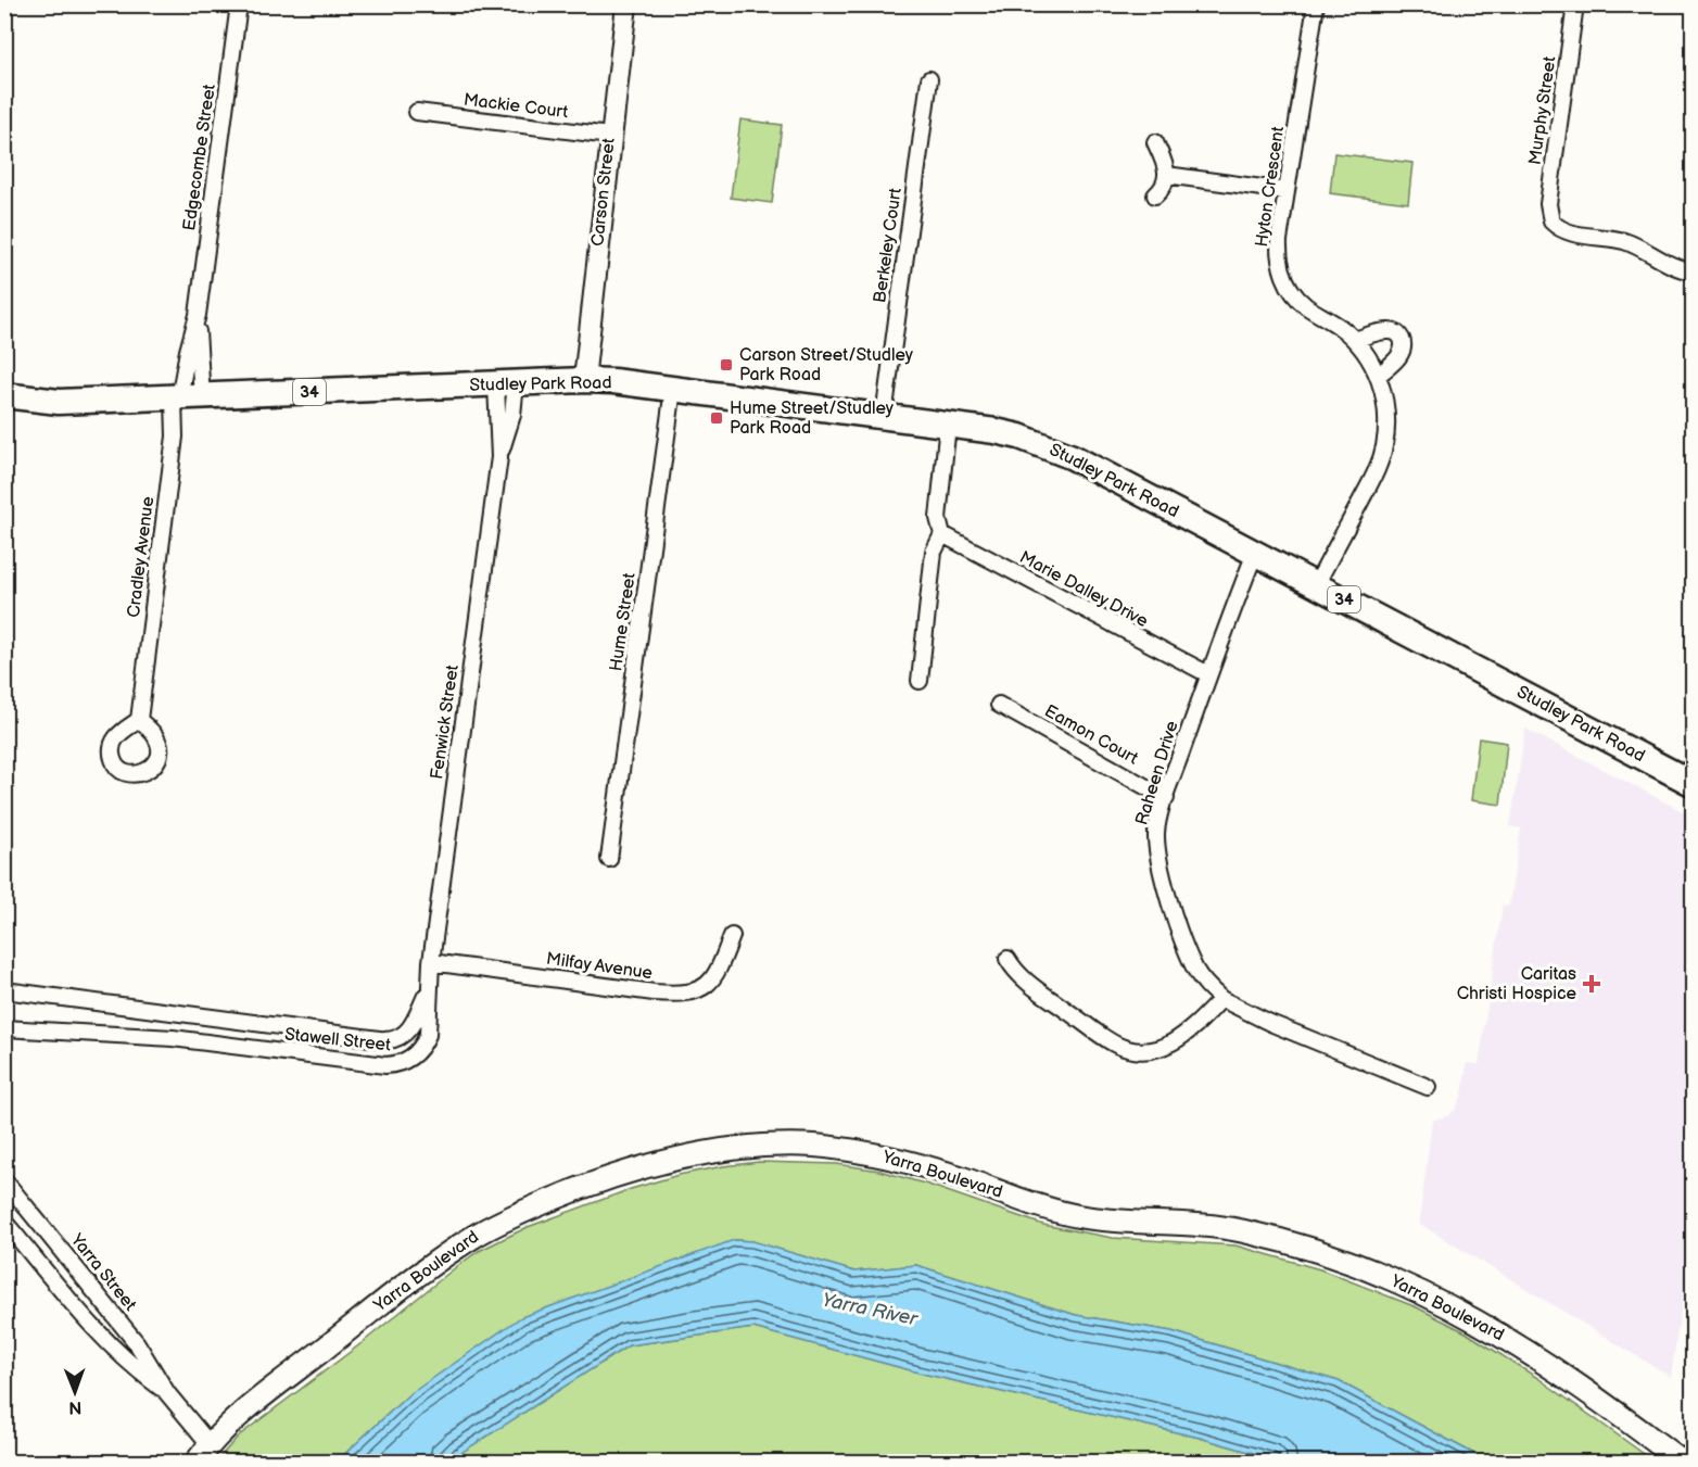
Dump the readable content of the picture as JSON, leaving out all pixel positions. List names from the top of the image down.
{
  "streets": {
    "main road": ["Studley Park Road", "34", "Yarra Boulevard"],
    "street": [
      "Mackie Court",
      "Murphy Street",
      "Edgecombe Street",
      "Hyton Crescent",
      "Carson Street",
      "Berkeley Court",
      "Cradley Avenue",
      "Marie Dalley Drive",
      "Hume Street",
      "Fenwick Street",
      "Eamon Court",
      "Raheen Drive",
      "Milfay Avenue",
      "Stawell Street",
      "Yarra Street"
    ]
  },
  "crossings": [
    ["Mackie Court", "Carson Street"],
    ["Edgecombe Street", "Studley Park Road"],
    ["Edgecombe Street", "Cradley Avenue"],
    ["Hyton Crescent", "Studley Park Road"],
    ["Carson Street", "Studley Park Road"],
    ["Berkeley Court", "Studley Park Road"],
    ["Studley Park Road", "Cradley Avenue"],
    ["Studley Park Road", "Hume Street"],
    ["Studley Park Road", "Fenwick Street"],
    ["Studley Park Road", "Raheen Drive"],
    ["Marie Dalley Drive", "Raheen Drive"],
    ["Fenwick Street", "Milfay Avenue"],
    ["Fenwick Street", "Stawell Street"],
    ["Eamon Court", "Raheen Drive"],
    ["Yarra Boulevard", "Yarra Street"]
  ],
  "water": ["Yarra River"],
  "places": {
    "transit": ["Carson Street/Studley Park Road", "Hume Street/Studley Park Road"],
    "health": ["Caritas Christi Hospice"]
  },
  "north": "bottom"
}
